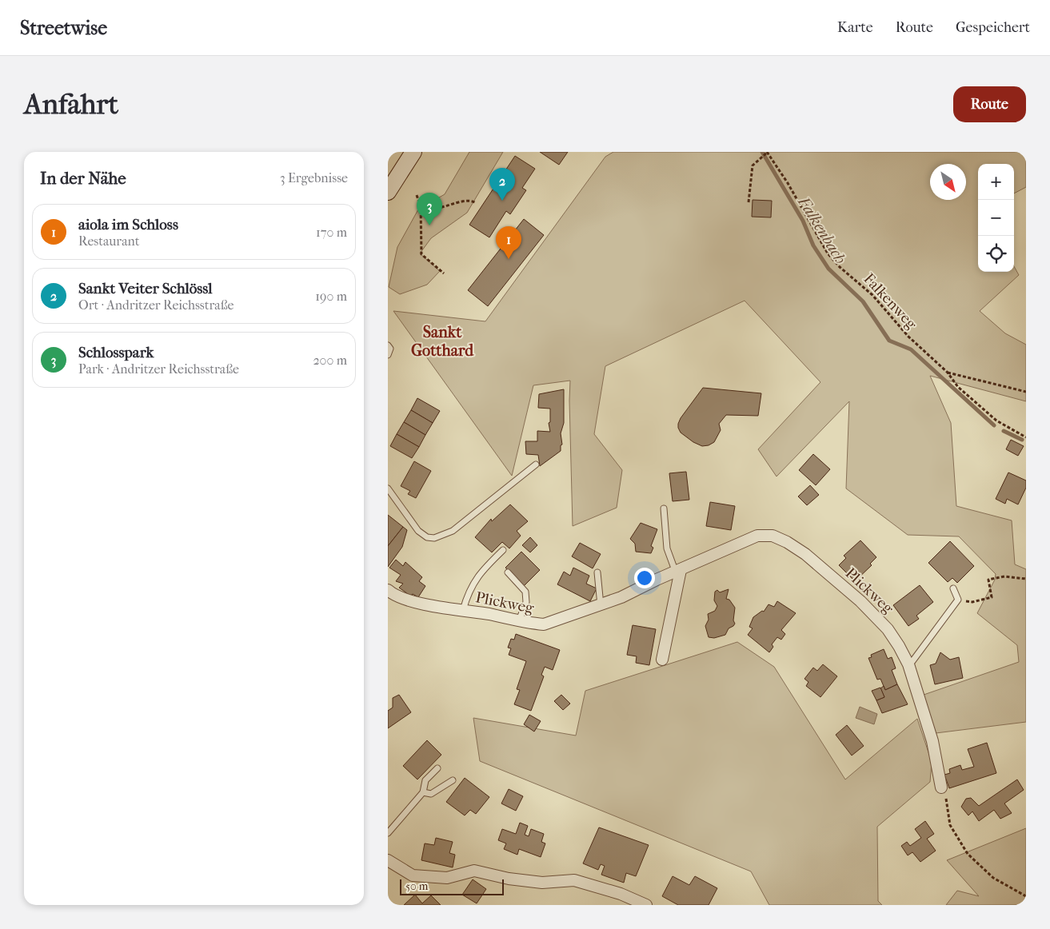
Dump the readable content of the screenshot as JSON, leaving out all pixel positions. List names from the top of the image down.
{
  "streets": {
    "street": ["Plickweg"],
    "path": ["Falkenweg"]
  },
  "districts": ["Sankt Gotthard"],
  "water": ["Falkenbach"],
  "scale_bar": "50 m",
  "north": "bottom right",
  "page": {
    "header": "Streetwise",
    "nav": ["Karte", "Route", "Gespeichert"],
    "buttons": "Route",
    "title": "Anfahrt",
    "heading": ["In der Nähe", "3 Ergebnisse"],
    "map_buttons": ["+", "−"],
    "pins": ["2", "3", "1"],
    "list": [
      {
        "mark": "1",
        "name": "aiola im Schloss",
        "note": "Restaurant",
        "value": "170 m"
      },
      {
        "mark": "2",
        "name": "Sankt Veiter Schlössl",
        "note": "Ort · Andritzer Reichsstraße",
        "value": "190 m"
      },
      {
        "mark": "3",
        "name": "Schlosspark",
        "note": "Park · Andritzer Reichsstraße",
        "value": "200 m"
      }
    ],
    "scale": "50 m"
  }
}
